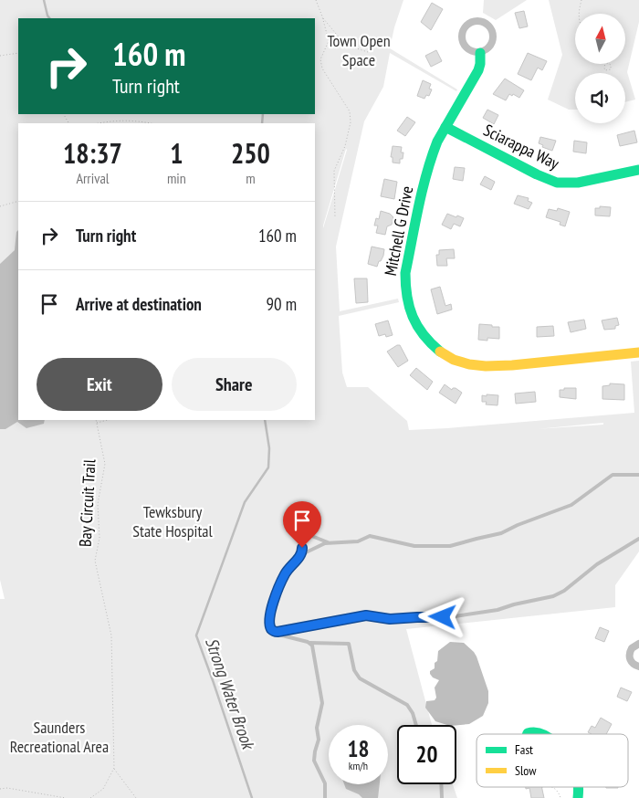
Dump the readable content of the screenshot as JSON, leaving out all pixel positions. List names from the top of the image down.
{
  "streets": {
    "street": ["Sciarappa Way", "Mitchell G Drive"],
    "path": ["Bay Circuit Trail"]
  },
  "crossings": [
    ["Sciarappa Way", "Mitchell G Drive"]
  ],
  "water": ["Strong Water Brook"],
  "parks": ["Town Open Space", "Tewksbury State Hospital", "Saunders Recreational Area"],
  "legend": ["Fast", "Slow"],
  "north": "top",
  "page": {
    "turn": ["160 m", "Turn right"],
    "eta": [
      "18:37",
      "Arrival",
      "1",
      "min",
      "250",
      "m"
    ],
    "list": [
      {
        "name": "Turn right",
        "value": "160 m"
      },
      {
        "name": "Arrive at destination",
        "value": "90 m"
      }
    ],
    "buttons": ["Exit", "Share"],
    "speed": "18 km/h",
    "limit": "20"
  }
}
